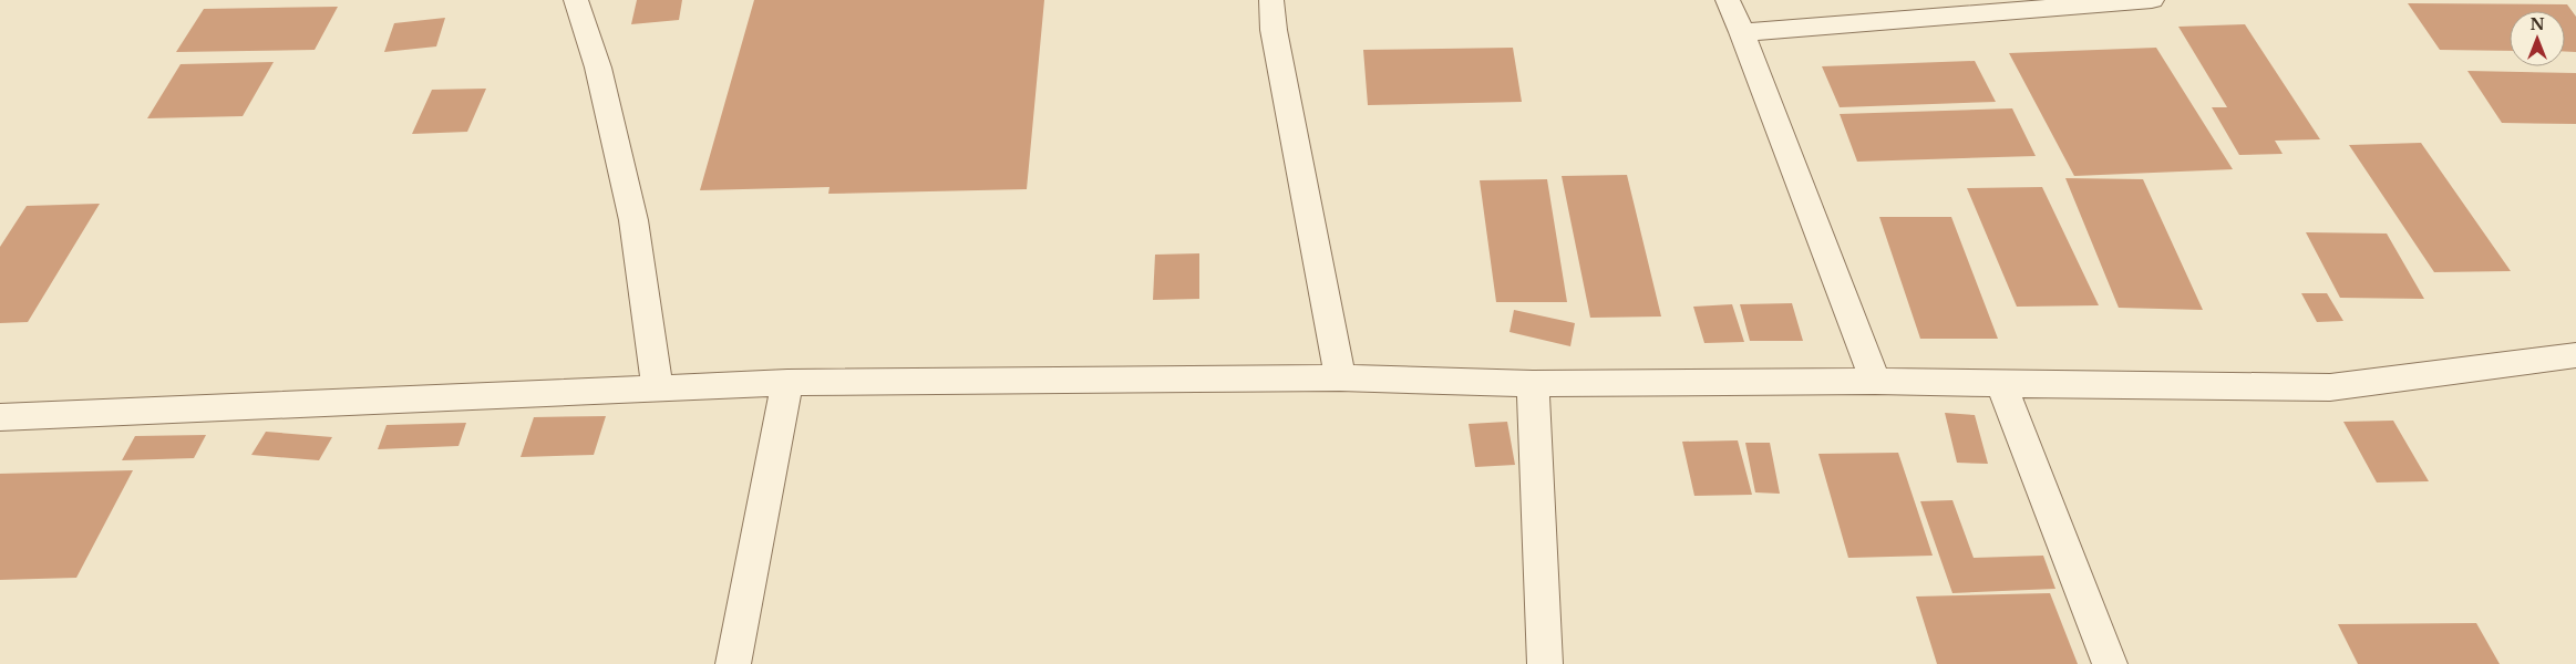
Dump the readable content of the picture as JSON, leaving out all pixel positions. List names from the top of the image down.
{
  "north": "top"
}
